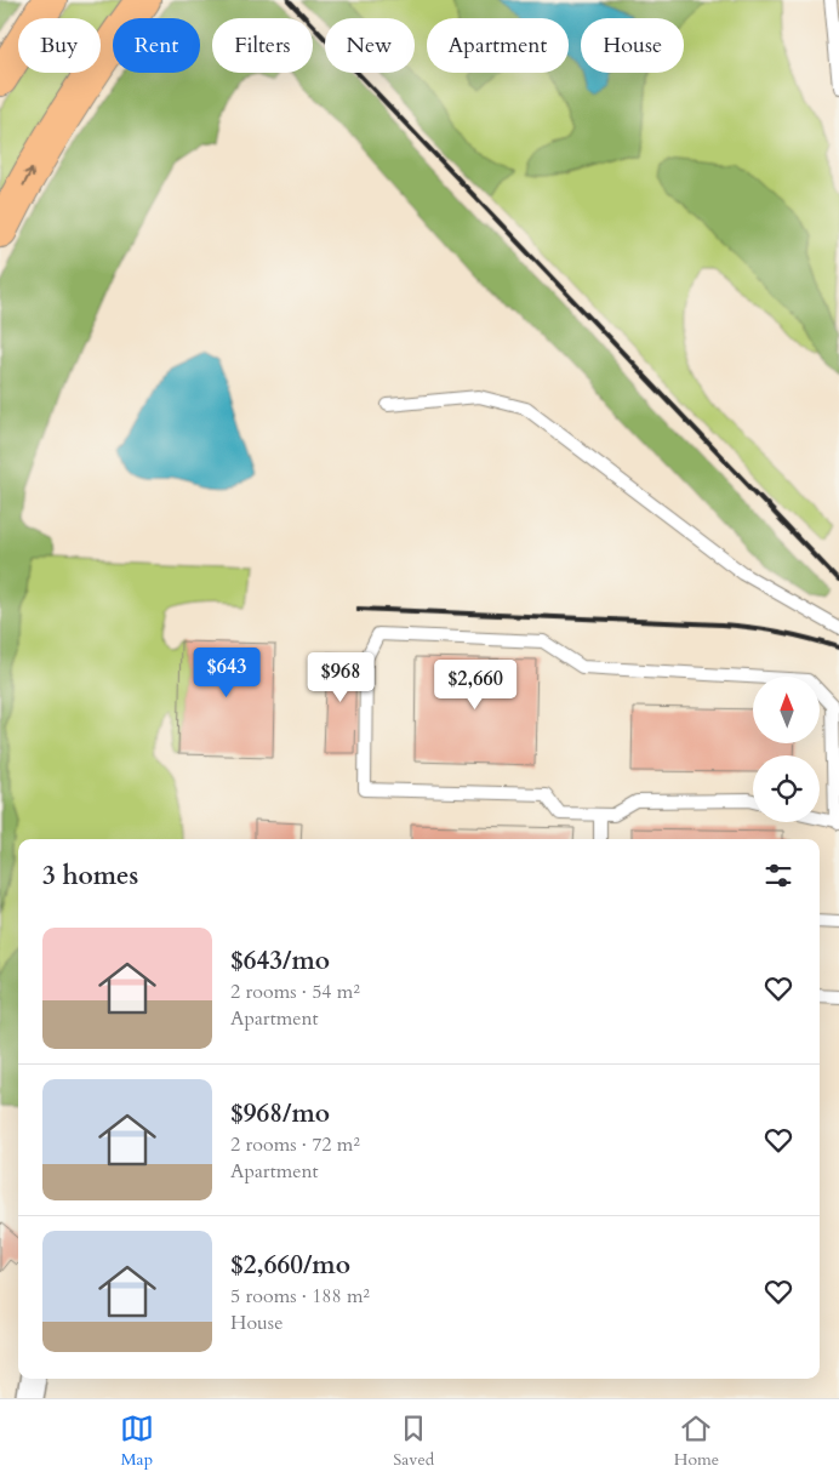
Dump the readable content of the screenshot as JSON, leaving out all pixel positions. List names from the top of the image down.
{
  "north": "top",
  "page": {
    "chip": [
      "Buy",
      "Rent",
      "Filters",
      "New",
      "Apartment",
      "House"
    ],
    "price": ["$643", "$968", "$2,660"],
    "heading": "3 homes",
    "list": [
      {
        "name": "$643/mo",
        "note": "2 rooms · 54 m² · Apartment"
      },
      {
        "name": "$968/mo",
        "note": "2 rooms · 72 m² · Apartment"
      },
      {
        "name": "$2,660/mo",
        "note": "5 rooms · 188 m² · House"
      }
    ],
    "tabs": ["Map", "Saved", "Home"]
  }
}
